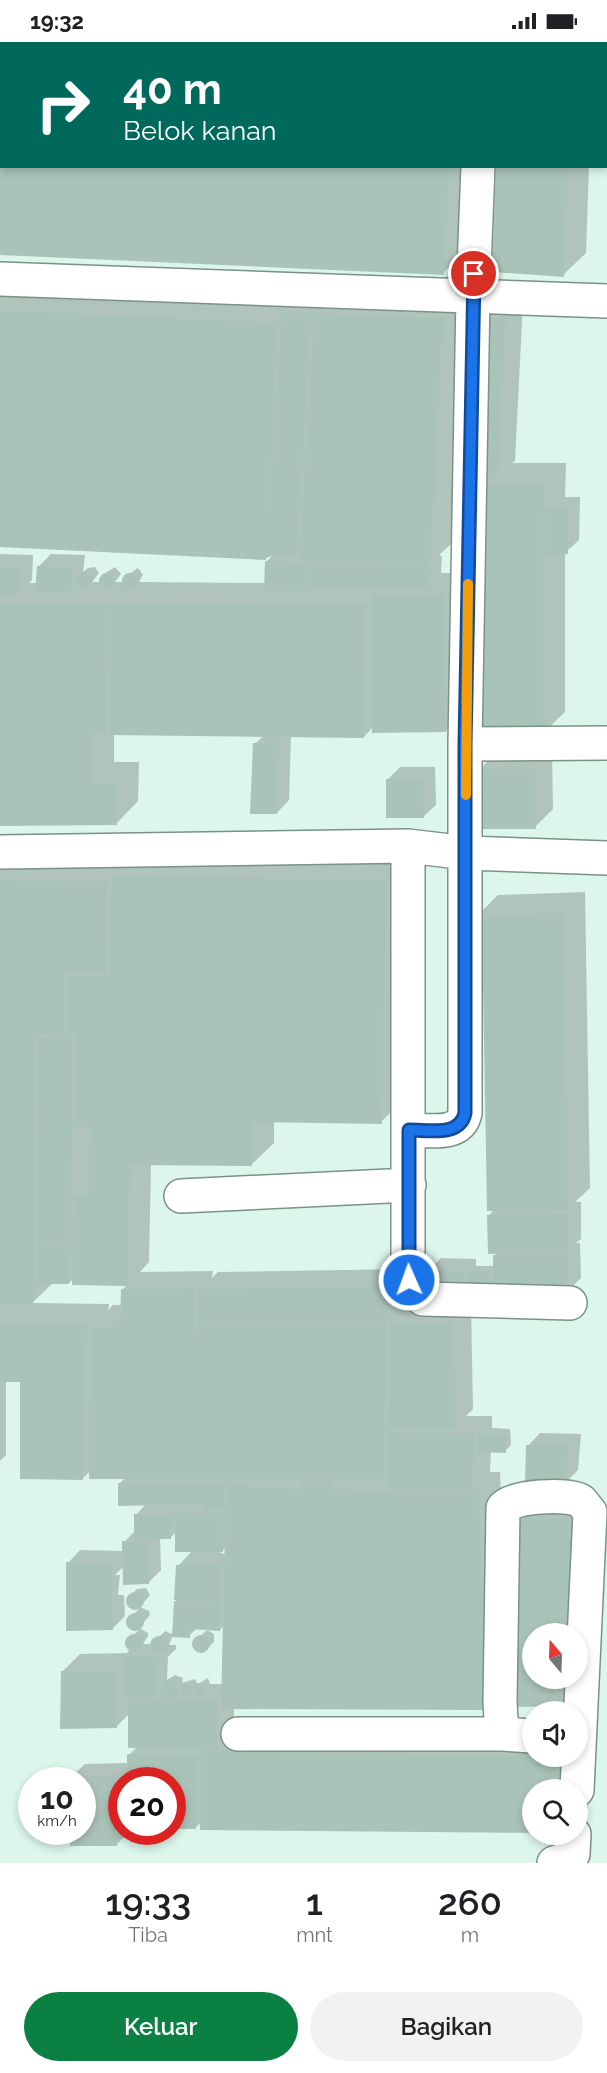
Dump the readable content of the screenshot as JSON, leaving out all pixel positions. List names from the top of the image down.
{
  "north": "top",
  "page": {
    "status": "19:32",
    "turn": ["40 m", "Belok kanan"],
    "speed": "10 km/h",
    "limit": "20",
    "eta": [
      "19:33",
      "Tiba",
      "1",
      "mnt",
      "260",
      "m"
    ],
    "buttons": ["Keluar", "Bagikan"]
  }
}
